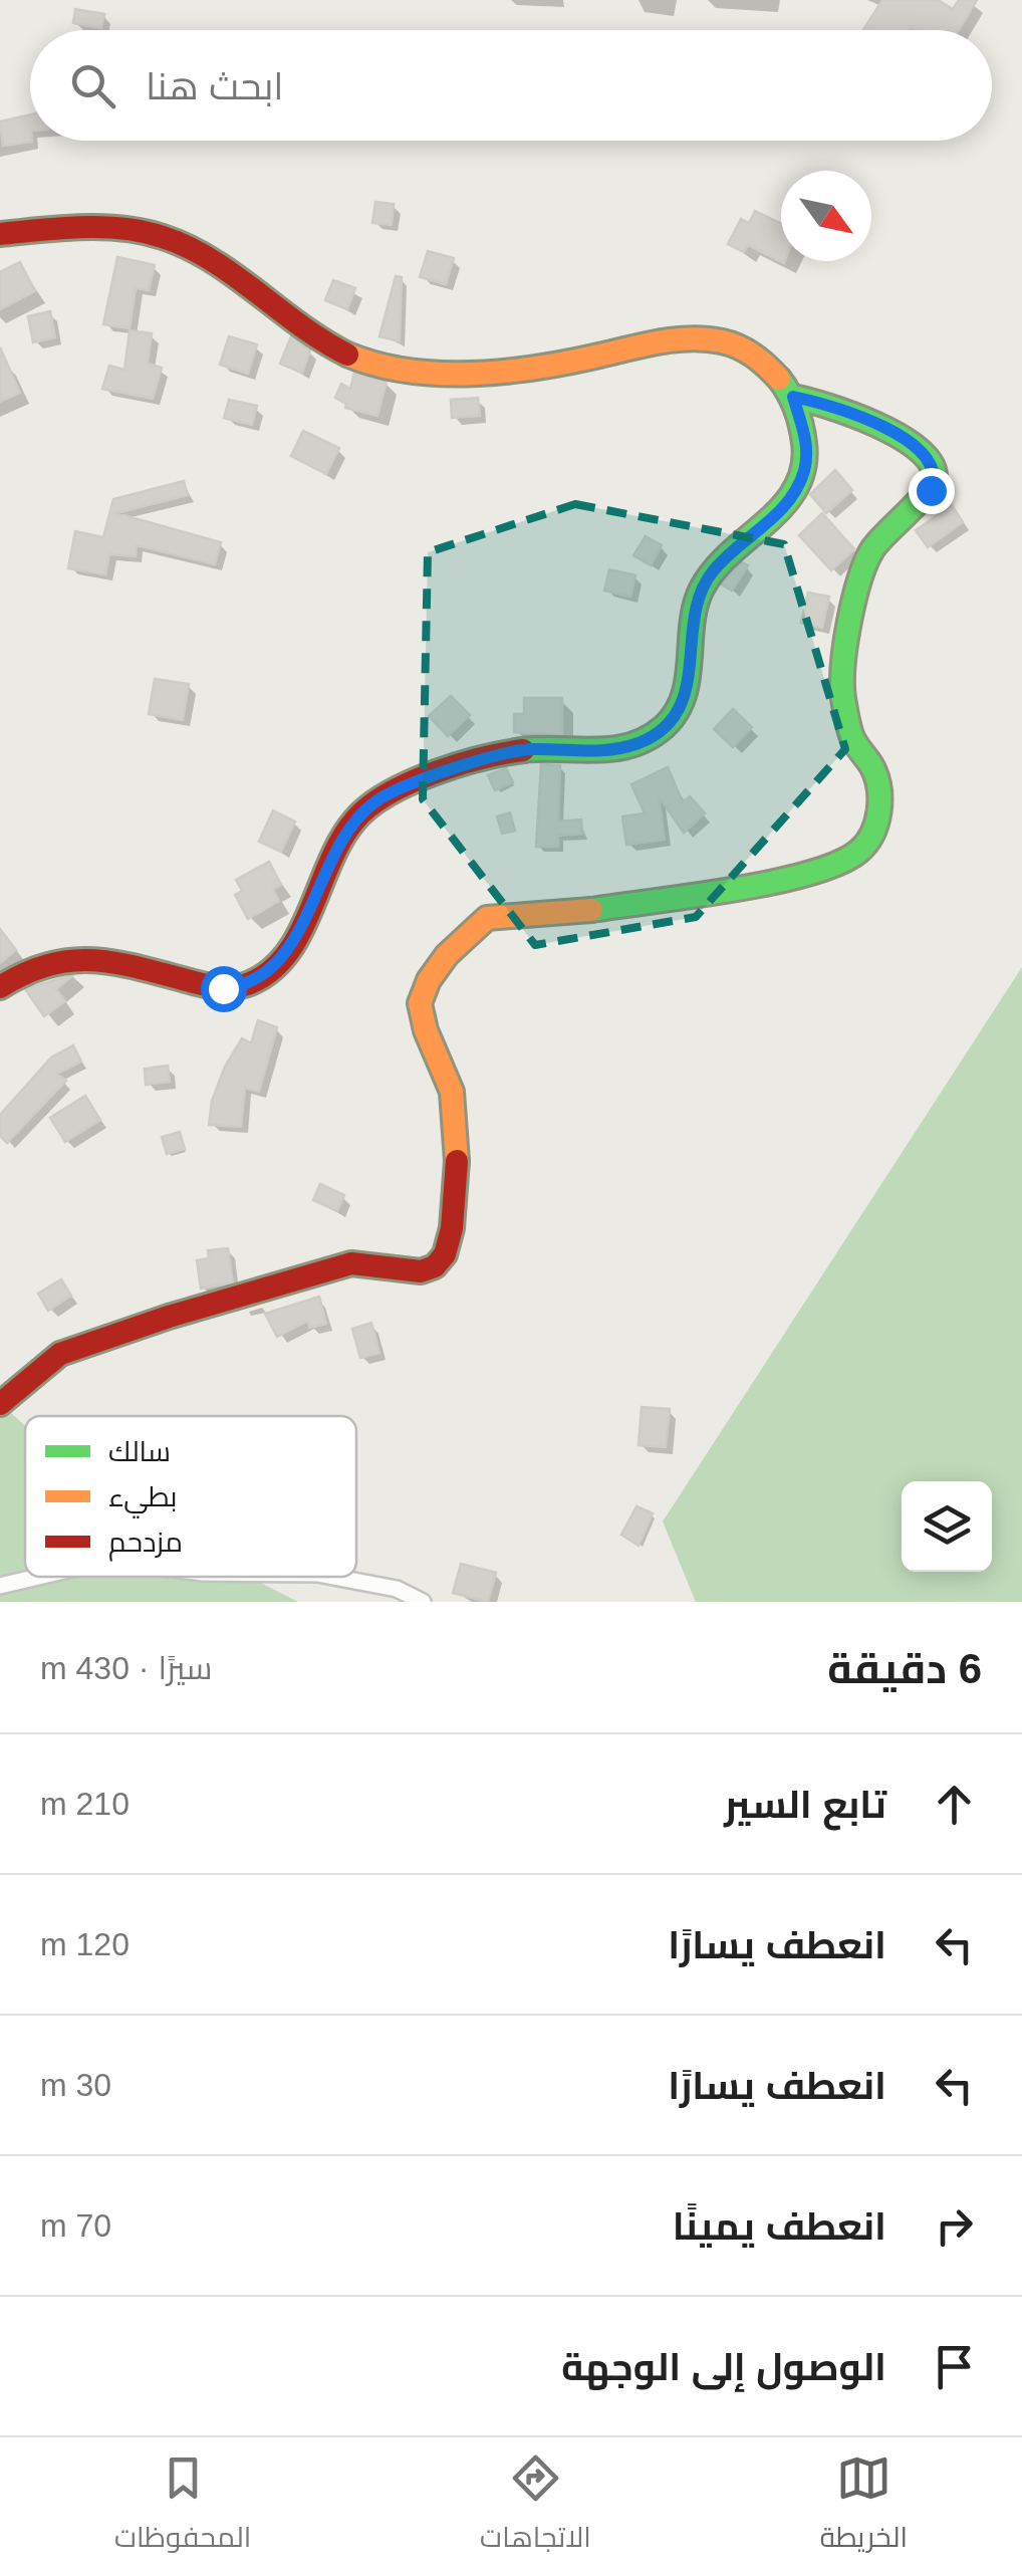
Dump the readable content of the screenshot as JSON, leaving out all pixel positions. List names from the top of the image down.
{
  "legend": ["سالك", "بطيء", "مزدحم"],
  "north": "bottom right",
  "page": {
    "search": "ابحث هنا",
    "heading": ["6 دقيقة", "سيرًا · 430 m"],
    "list": [
      ["تابع السير", "210 m"],
      ["انعطف يسارًا", "120 m"],
      ["انعطف يسارًا", "30 m"],
      ["انعطف يمينًا", "70 m"],
      "الوصول إلى الوجهة"
    ],
    "nav": ["الخريطة", "الاتجاهات", "المحفوظات"]
  }
}
